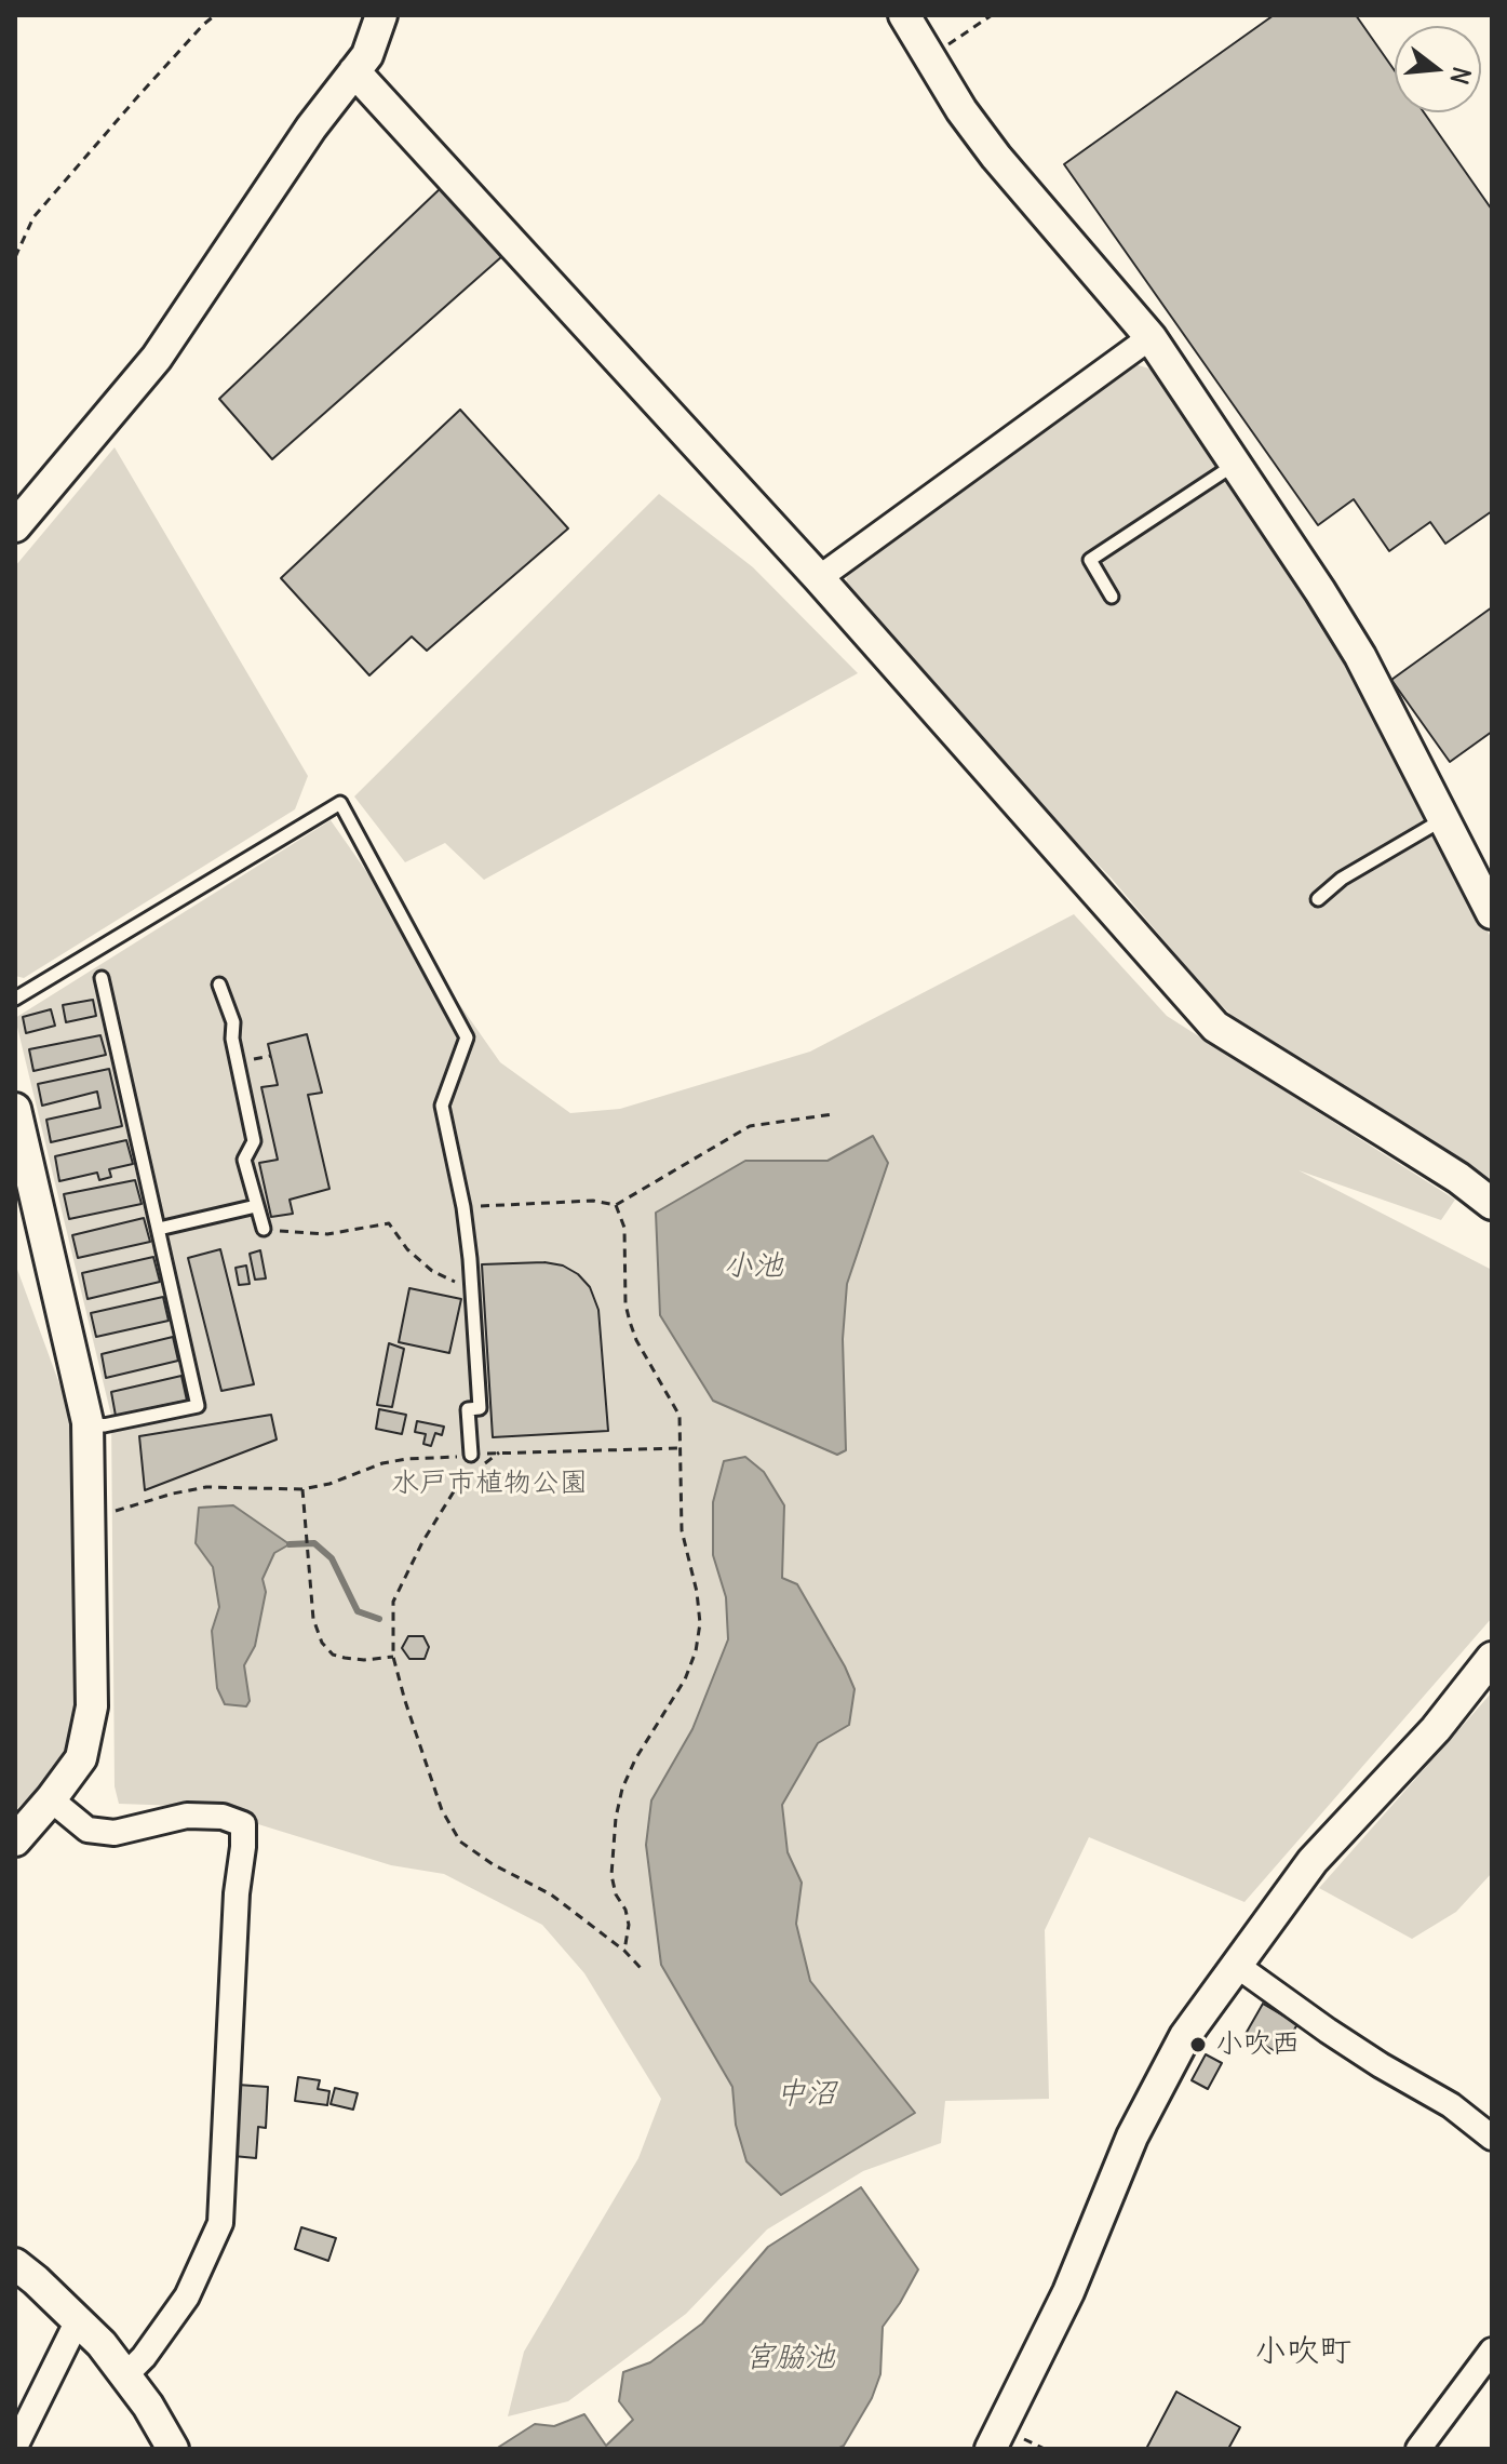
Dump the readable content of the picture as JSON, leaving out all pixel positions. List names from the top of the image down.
{
  "districts": ["小吹町"],
  "water": ["小池", "中沼", "宮脇池"],
  "parks": ["水戸市植物公園"],
  "places": ["小吹西"],
  "north": "right"
}
